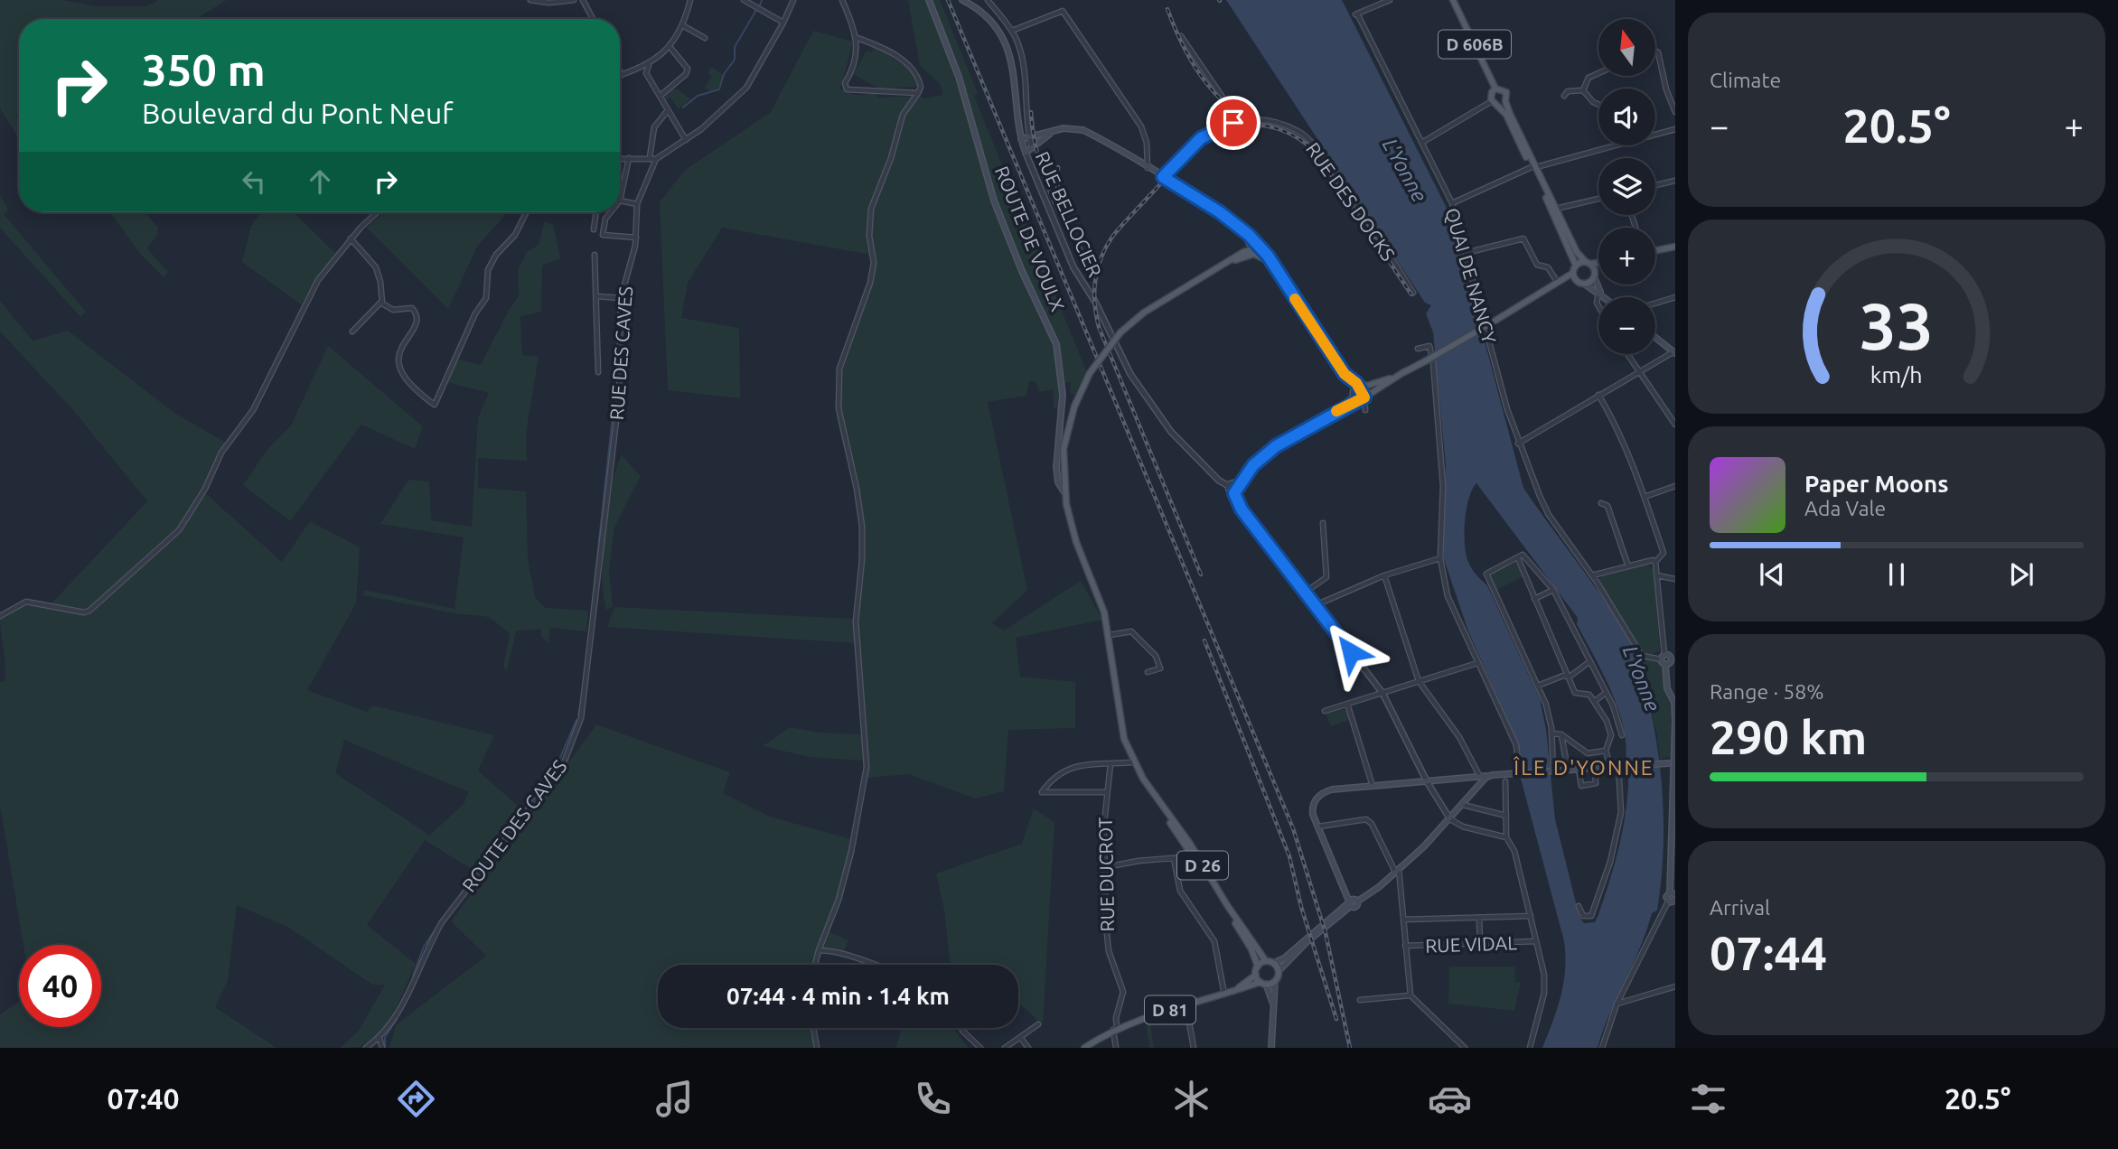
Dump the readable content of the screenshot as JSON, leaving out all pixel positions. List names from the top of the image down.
{
  "streets": {
    "main road": [
      "D 606B",
      "RUE BELLOCIER",
      "ROUTE DE VOULX",
      "D 26",
      "D 81"
    ],
    "street": [
      "RUE DES DOCKS",
      "QUAI DE NANCY",
      "RUE DES CAVES",
      "ROUTE DES CAVES",
      "RUE DUCROT",
      "RUE VIDAL"
    ]
  },
  "crossings": [
    ["ROUTE DE VOULX", "D 26"],
    ["RUE DES CAVES", "ROUTE DES CAVES"],
    ["D 26", "D 81"],
    ["RUE DUCROT", "D 81"]
  ],
  "districts": ["ÎLE D'YONNE"],
  "water": ["L'Yonne"],
  "north": "top",
  "page": {
    "tile": [
      "Climate",
      ["Range · 58%", "290 km"],
      ["Arrival", "07:44"]
    ],
    "map_buttons": ["+", "−"],
    "turn": ["350 m", "Boulevard du Pont Neuf"],
    "heat": ["−", "20.5°", "+"],
    "song": ["Paper Moons", "Ada Vale"],
    "limit": "40",
    "trip": "07:44 · 4 min · 1.4 km",
    "tabs": ["07:40", "20.5°"],
    "gauge": ["33", "km/h"]
  }
}
